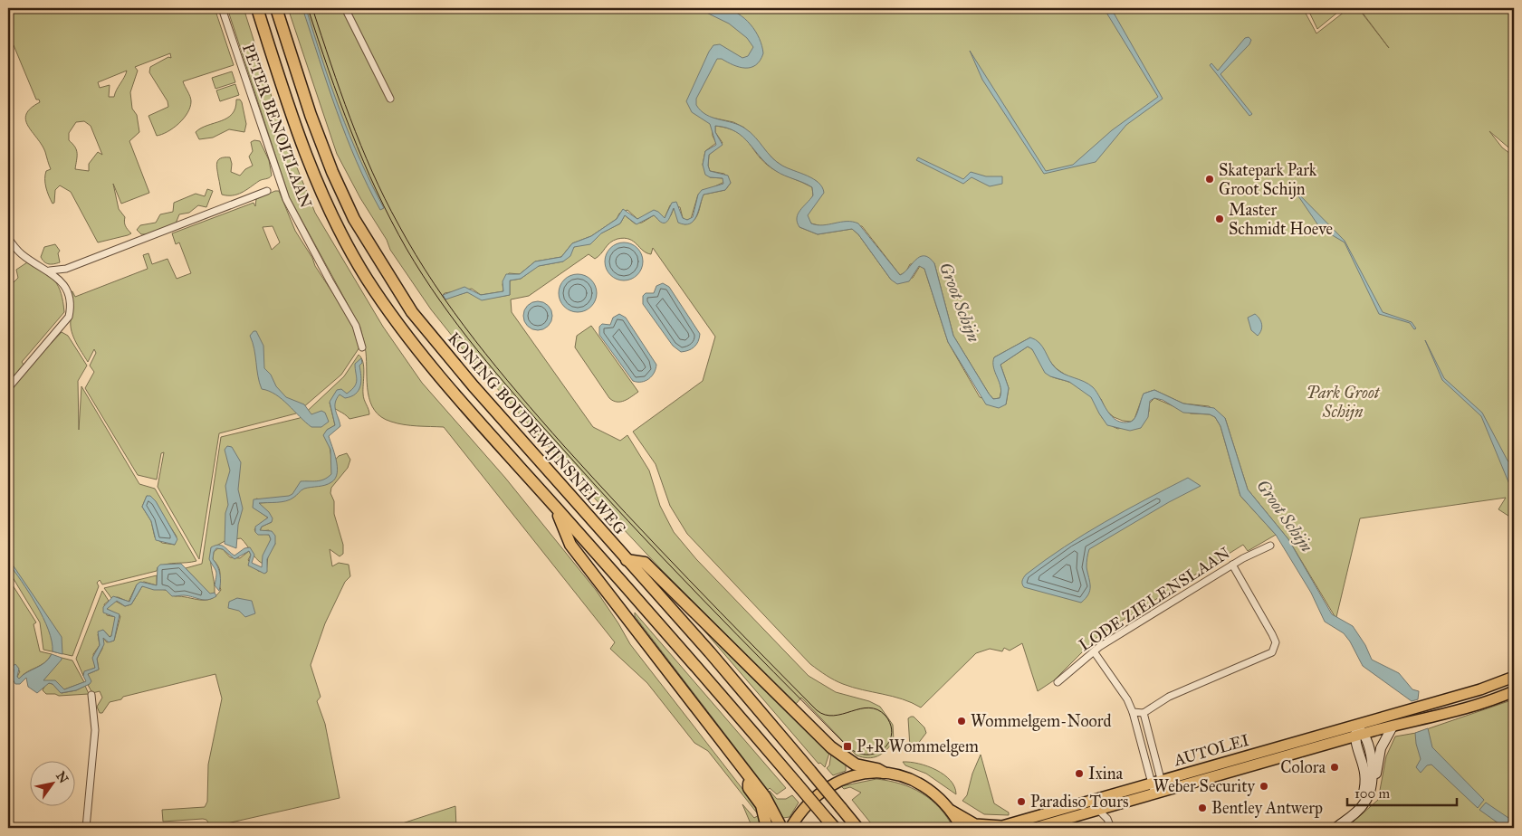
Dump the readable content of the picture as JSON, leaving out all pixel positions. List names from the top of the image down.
{
  "streets": {
    "highway": ["KONING BOUDEWIJNSNELWEG"],
    "main road": ["AUTOLEI"],
    "street": ["PETER BENOITLAAN", "LODE ZIELENSLAAN"]
  },
  "water": ["Groot Schijn"],
  "parks": ["Park Groot Schijn"],
  "places": {
    "other": [
      "Skatepark Park Groot Schijn",
      "Master Schmidt Hoeve",
      "Wommelgem-Noord",
      "Colora",
      "Ixina",
      "Weber Security",
      "Paradiso Tours",
      "Bentley Antwerp"
    ],
    "transit": ["P+R Wommelgem"]
  },
  "scale_bar": "100 m",
  "north": "top right"
}
